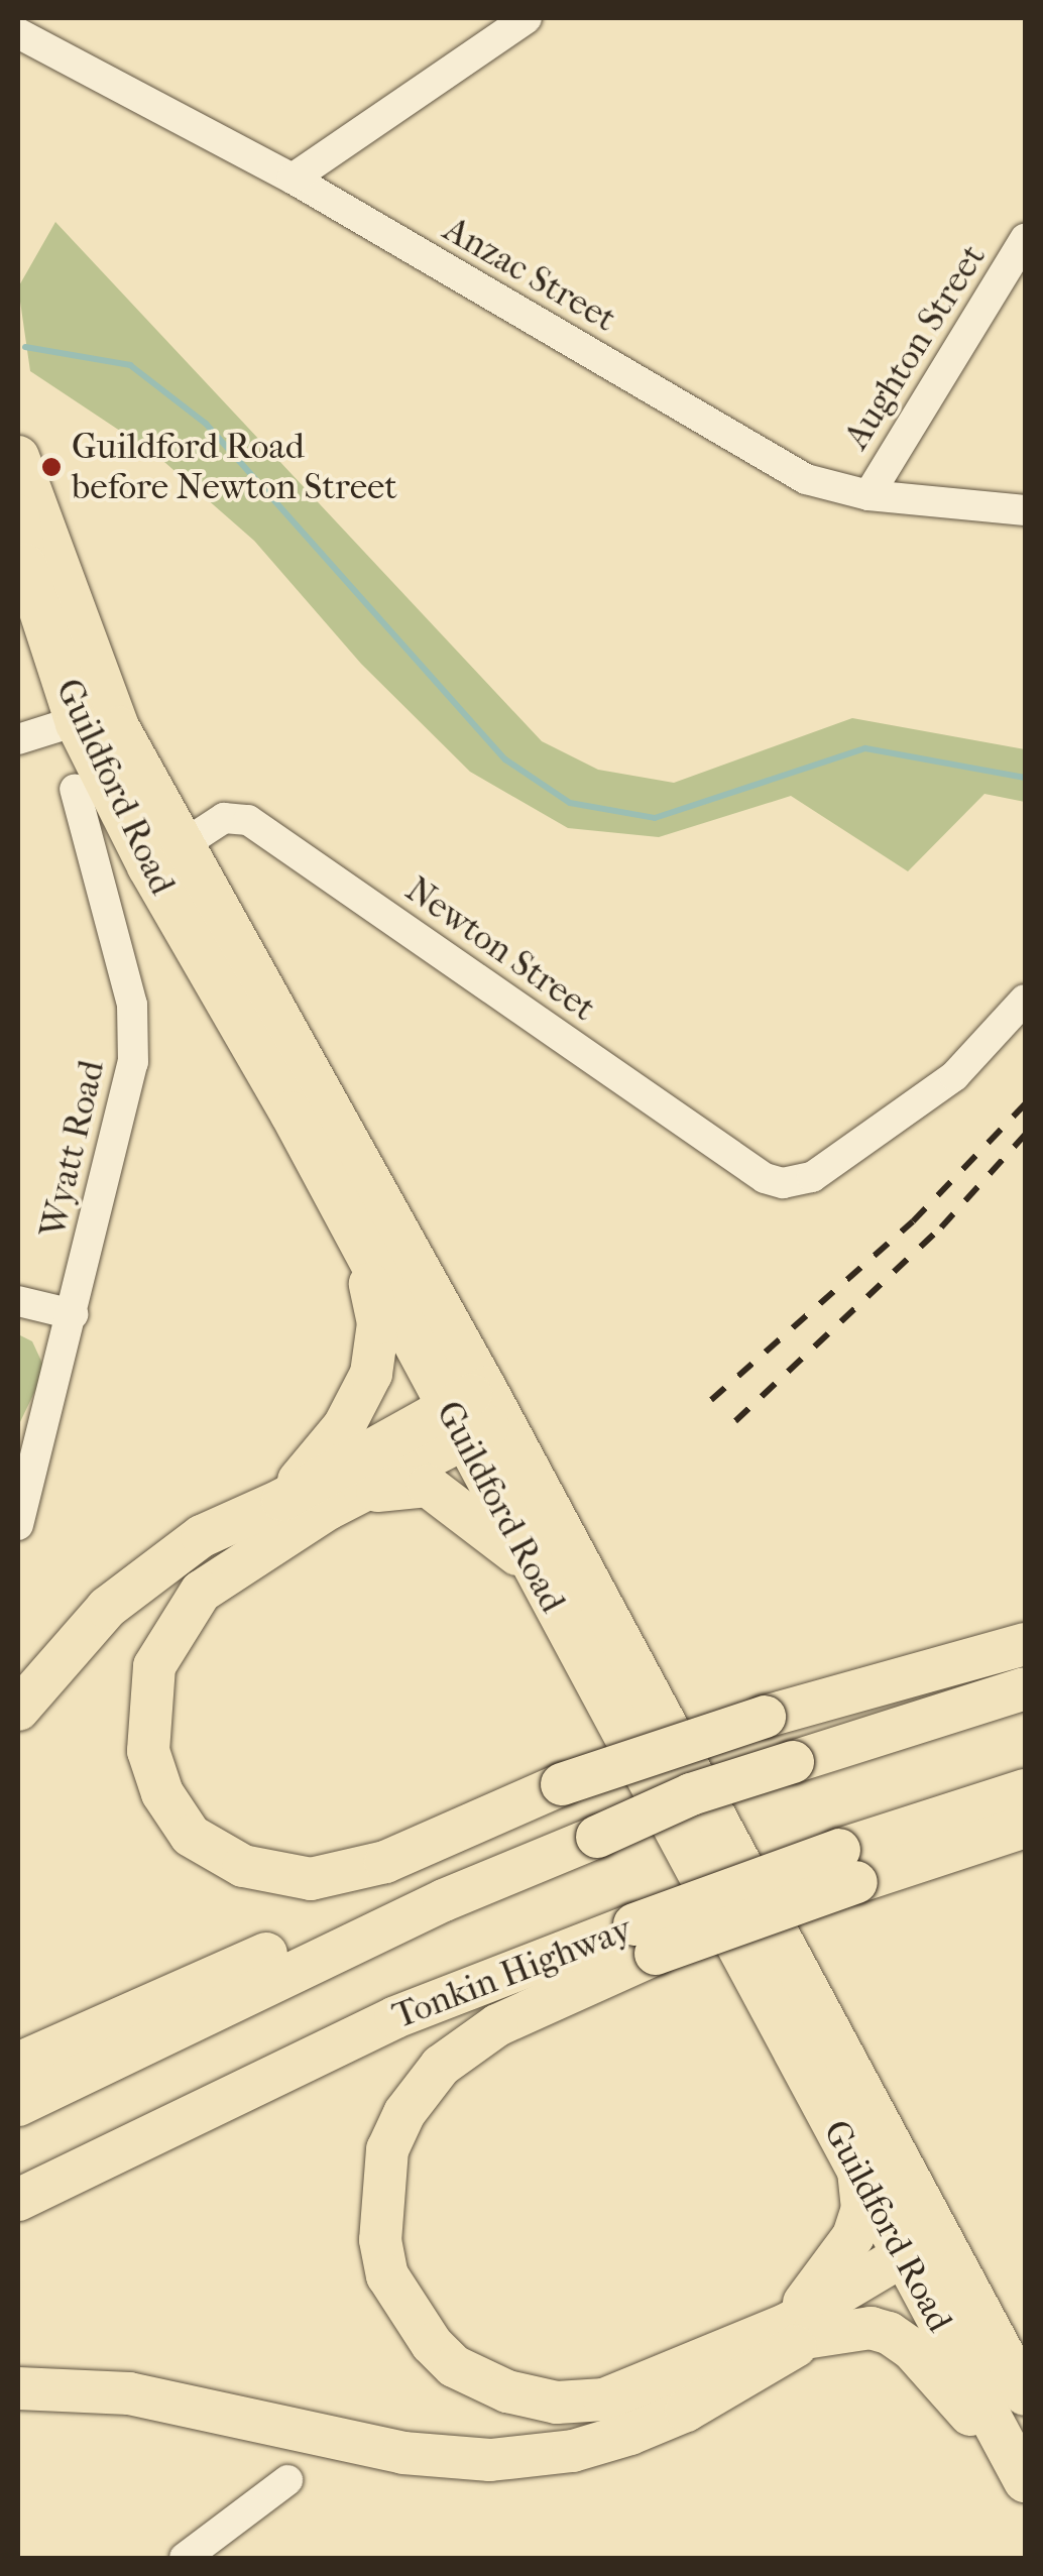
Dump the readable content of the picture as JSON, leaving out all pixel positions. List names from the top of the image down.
{
  "streets": {
    "highway": ["Guildford Road", "Tonkin Highway"],
    "street": [
      "Anzac Street",
      "Aughton Street",
      "Newton Street",
      "Wyatt Road"
    ]
  },
  "crossings": [
    ["Anzac Street", "Aughton Street"],
    ["Guildford Road", "Newton Street"]
  ],
  "places": ["Guildford Road before Newton Street"]
}
